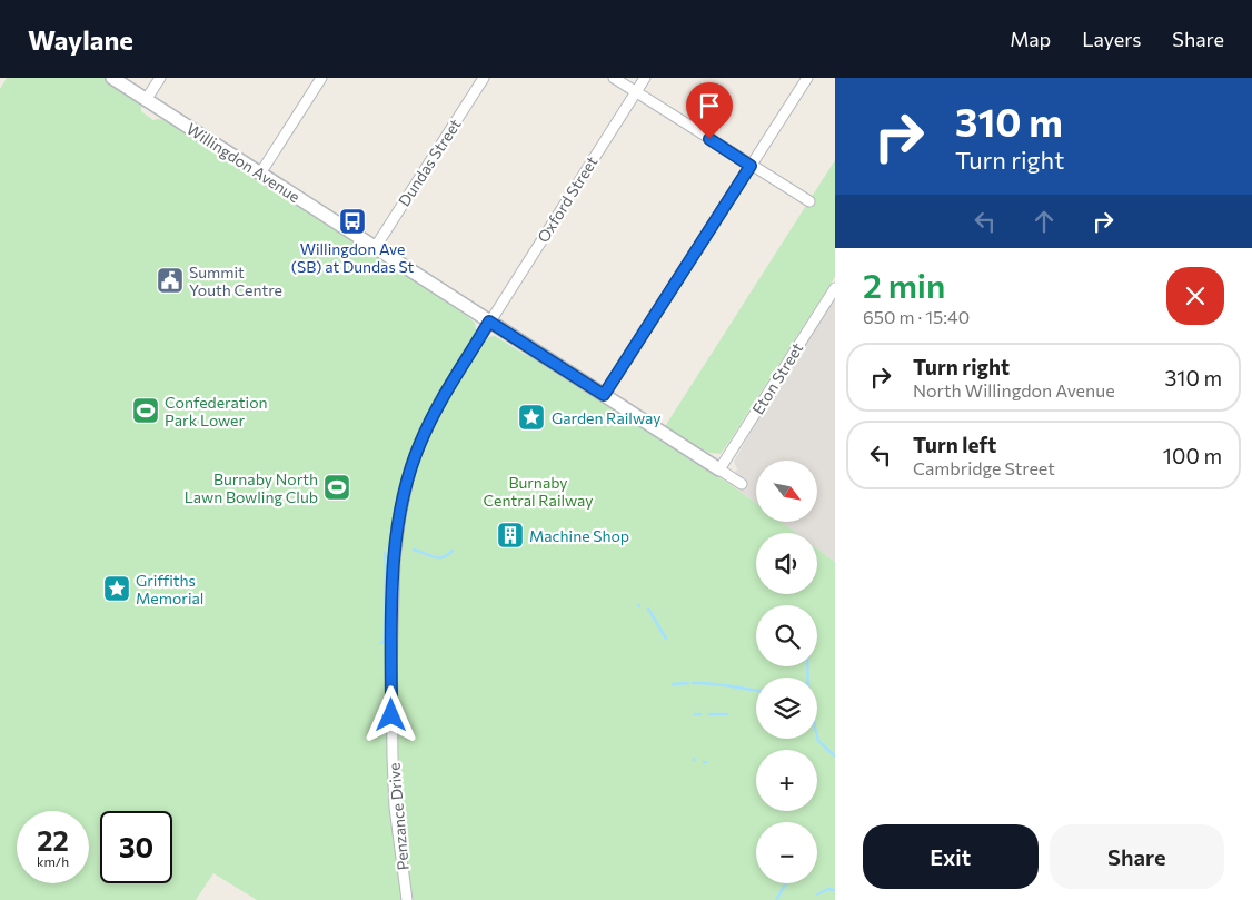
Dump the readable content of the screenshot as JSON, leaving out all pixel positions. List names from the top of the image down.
{
  "streets": {
    "street": [
      "Willingdon Avenue",
      "Dundas Street",
      "Oxford Street",
      "Eton Street",
      "Penzance Drive"
    ]
  },
  "crossings": [
    ["Willingdon Avenue", "Dundas Street"],
    ["Willingdon Avenue", "Oxford Street"],
    ["Willingdon Avenue", "Eton Street"],
    ["Willingdon Avenue", "Penzance Drive"],
    ["Oxford Street", "Penzance Drive"]
  ],
  "parks": ["Burnaby Central Railway"],
  "places": {
    "bus stop": ["Willingdon Ave (SB) at Dundas St"],
    "public building": ["Summit Youth Centre"],
    "sports": ["Confederation Park Lower", "Burnaby North Lawn Bowling Club"],
    "place": ["Garden Railway", "Griffiths Memorial"],
    "building": ["Machine Shop"]
  },
  "north": "bottom right",
  "page": {
    "header": "Waylane",
    "nav": ["Map", "Layers", "Share"],
    "turn": ["310 m", "Turn right"],
    "heading": ["2 min", "650 m · 15:40"],
    "list": [
      {
        "name": "Turn right",
        "note": "North Willingdon Avenue",
        "value": "310 m"
      },
      {
        "name": "Turn left",
        "note": "Cambridge Street",
        "value": "100 m"
      }
    ],
    "map_buttons": ["+", "−"],
    "speed": "22 km/h",
    "limit": "30",
    "buttons": ["Exit", "Share"]
  }
}
